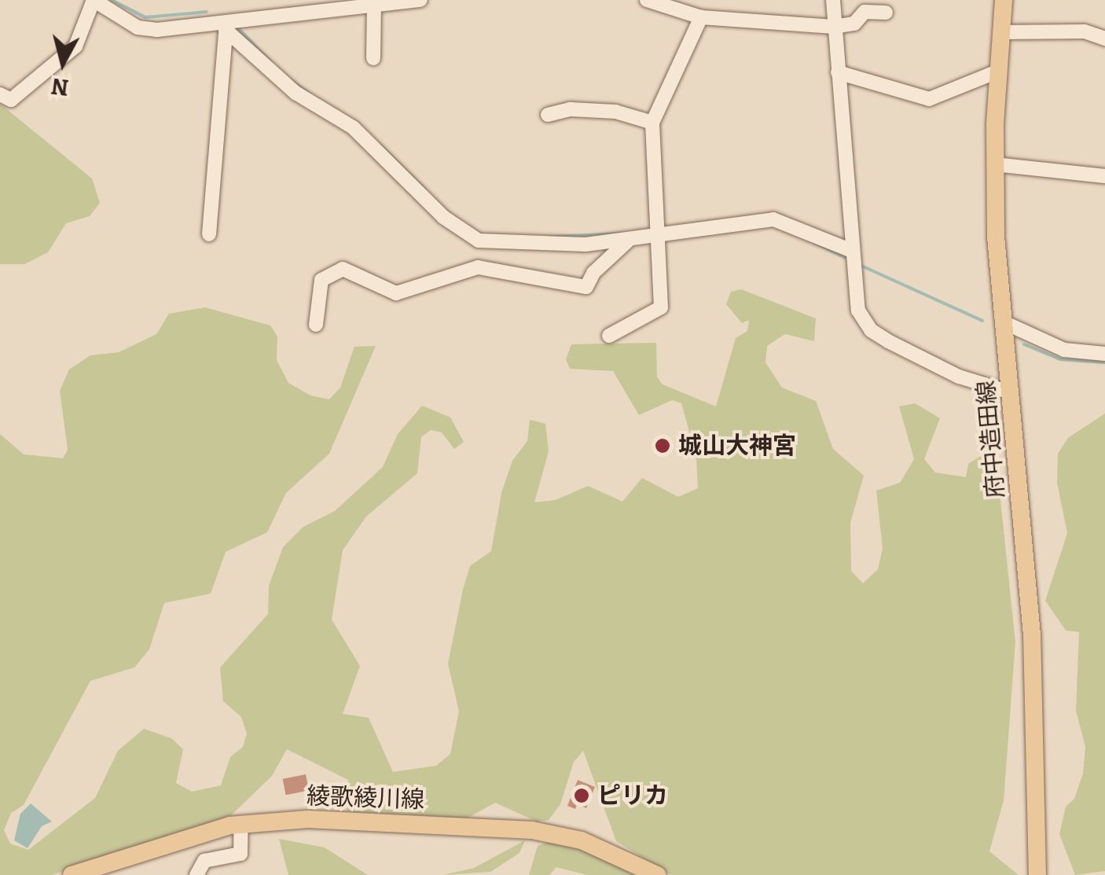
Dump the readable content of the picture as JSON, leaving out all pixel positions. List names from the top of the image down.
{
  "streets": {
    "main road": ["府中造田線", "綾歌綾川線"]
  },
  "places": ["城山大神宮", "ピリカ"],
  "north": "bottom"
}
